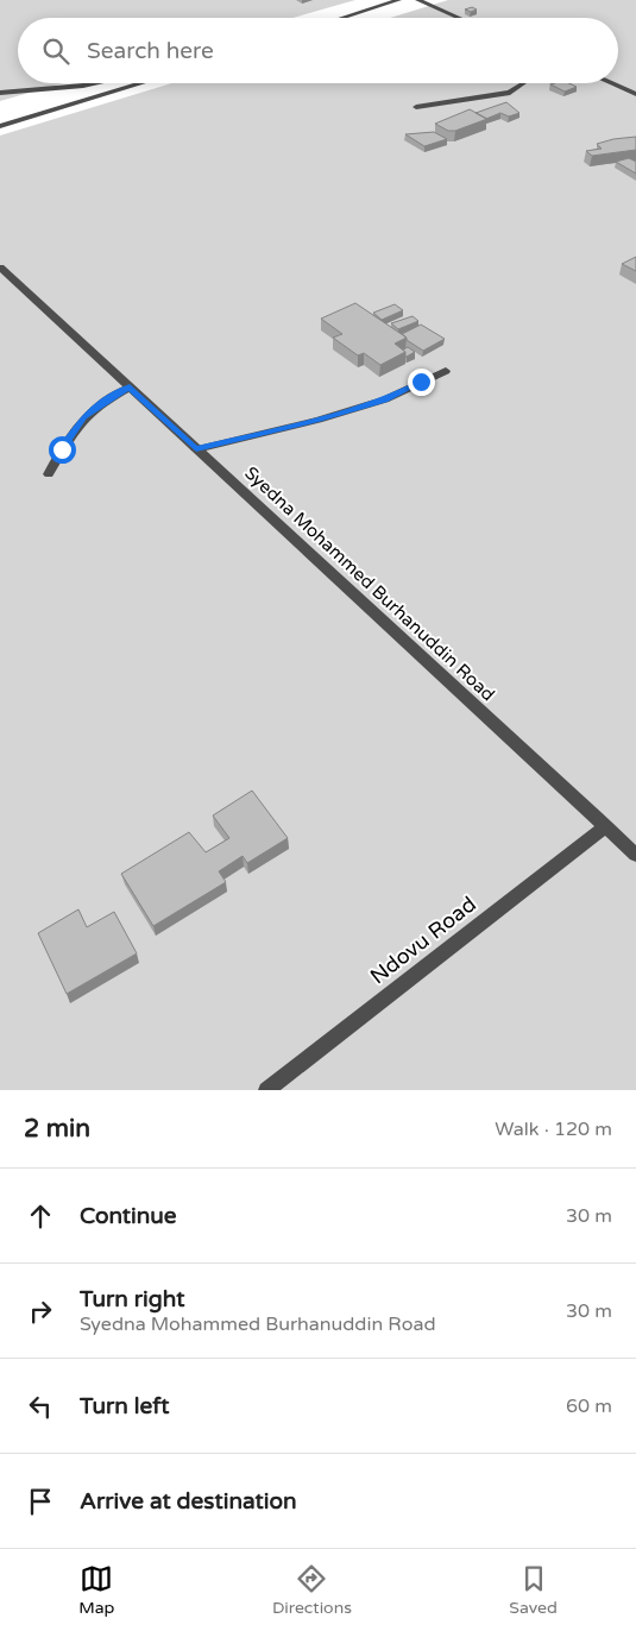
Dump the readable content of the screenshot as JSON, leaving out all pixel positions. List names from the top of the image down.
{
  "streets": {
    "street": ["Syedna Mohammed Burhanuddin Road", "Ndovu Road"]
  },
  "crossings": [
    ["Syedna Mohammed Burhanuddin Road", "Ndovu Road"]
  ],
  "page": {
    "search": "Search here",
    "heading": ["2 min", "Walk · 120 m"],
    "list": [
      ["Continue", "30 m"],
      ["Turn right", "Syedna Mohammed Burhanuddin Road", "30 m"],
      ["Turn left", "60 m"],
      "Arrive at destination"
    ],
    "nav": ["Map", "Directions", "Saved"]
  }
}
